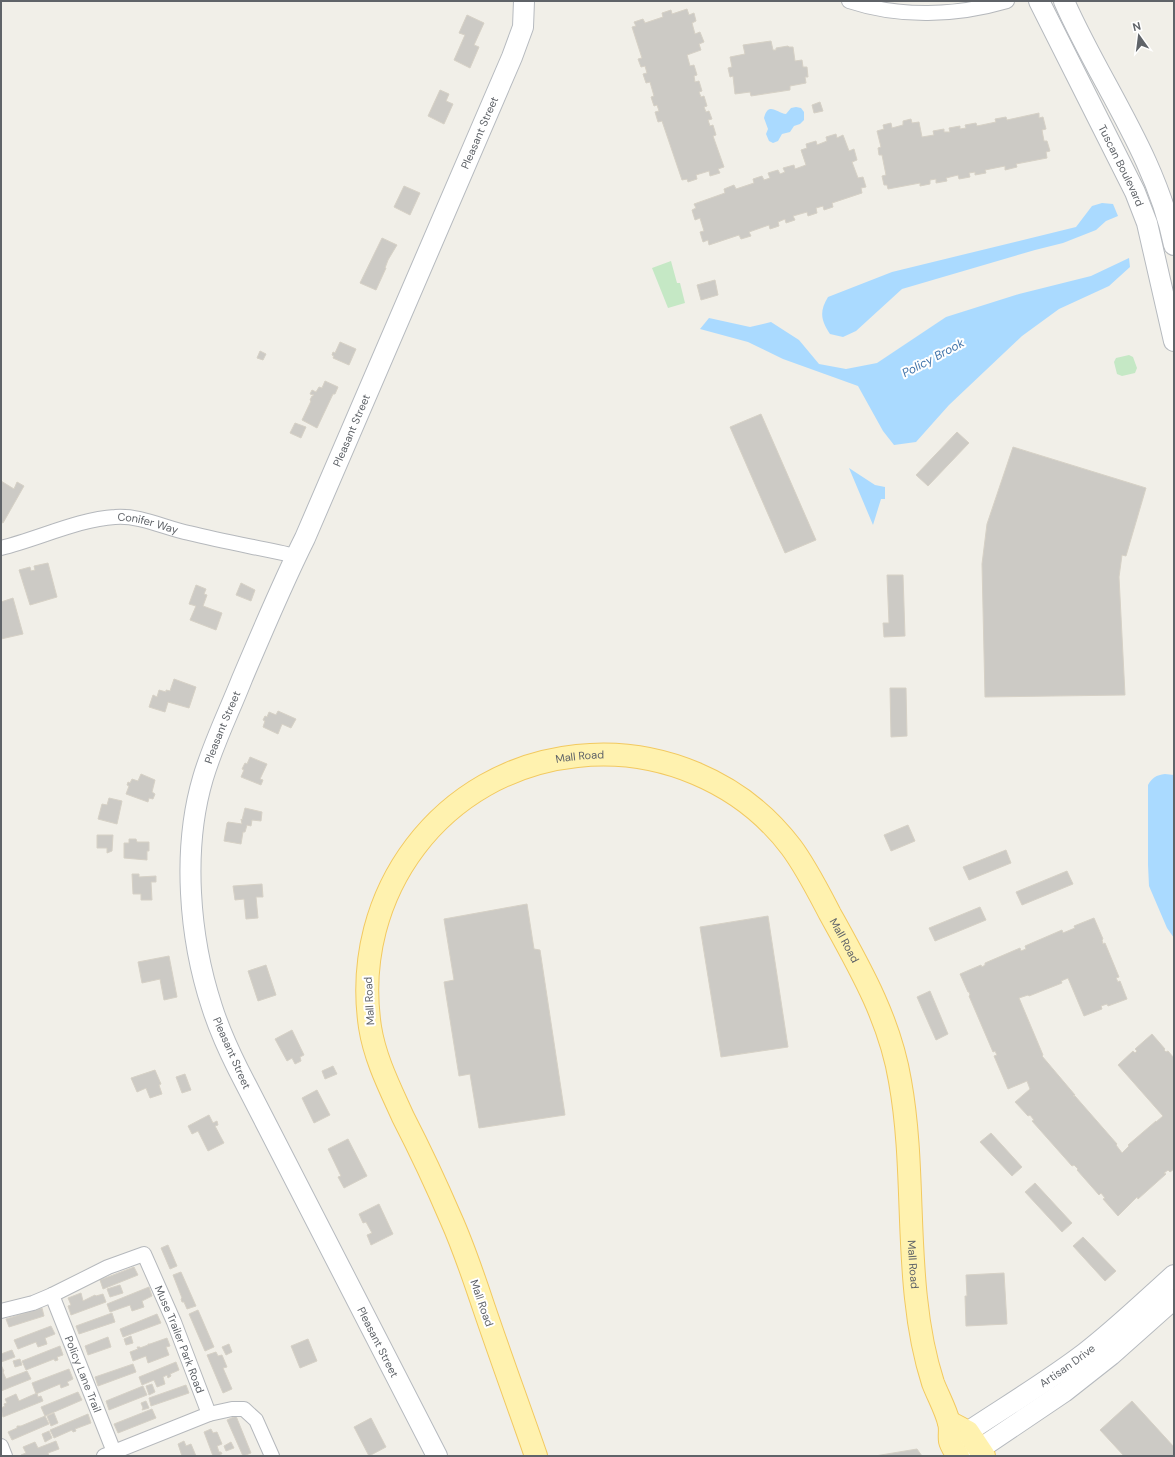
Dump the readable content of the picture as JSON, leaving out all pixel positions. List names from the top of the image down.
{
  "streets": {
    "main road": [
      "Pleasant Street",
      "Tuscan Boulevard",
      "Mall Road",
      "Artisan Drive"
    ],
    "street": ["Conifer Way", "Muse Trailer Park Road", "Policy Lane Trail"]
  },
  "crossings": [
    ["Pleasant Street", "Conifer Way"],
    ["Mall Road", "Artisan Drive"],
    ["Muse Trailer Park Road", "Policy Lane Trail"]
  ],
  "water": ["Policy Brook"],
  "north": "top"
}
